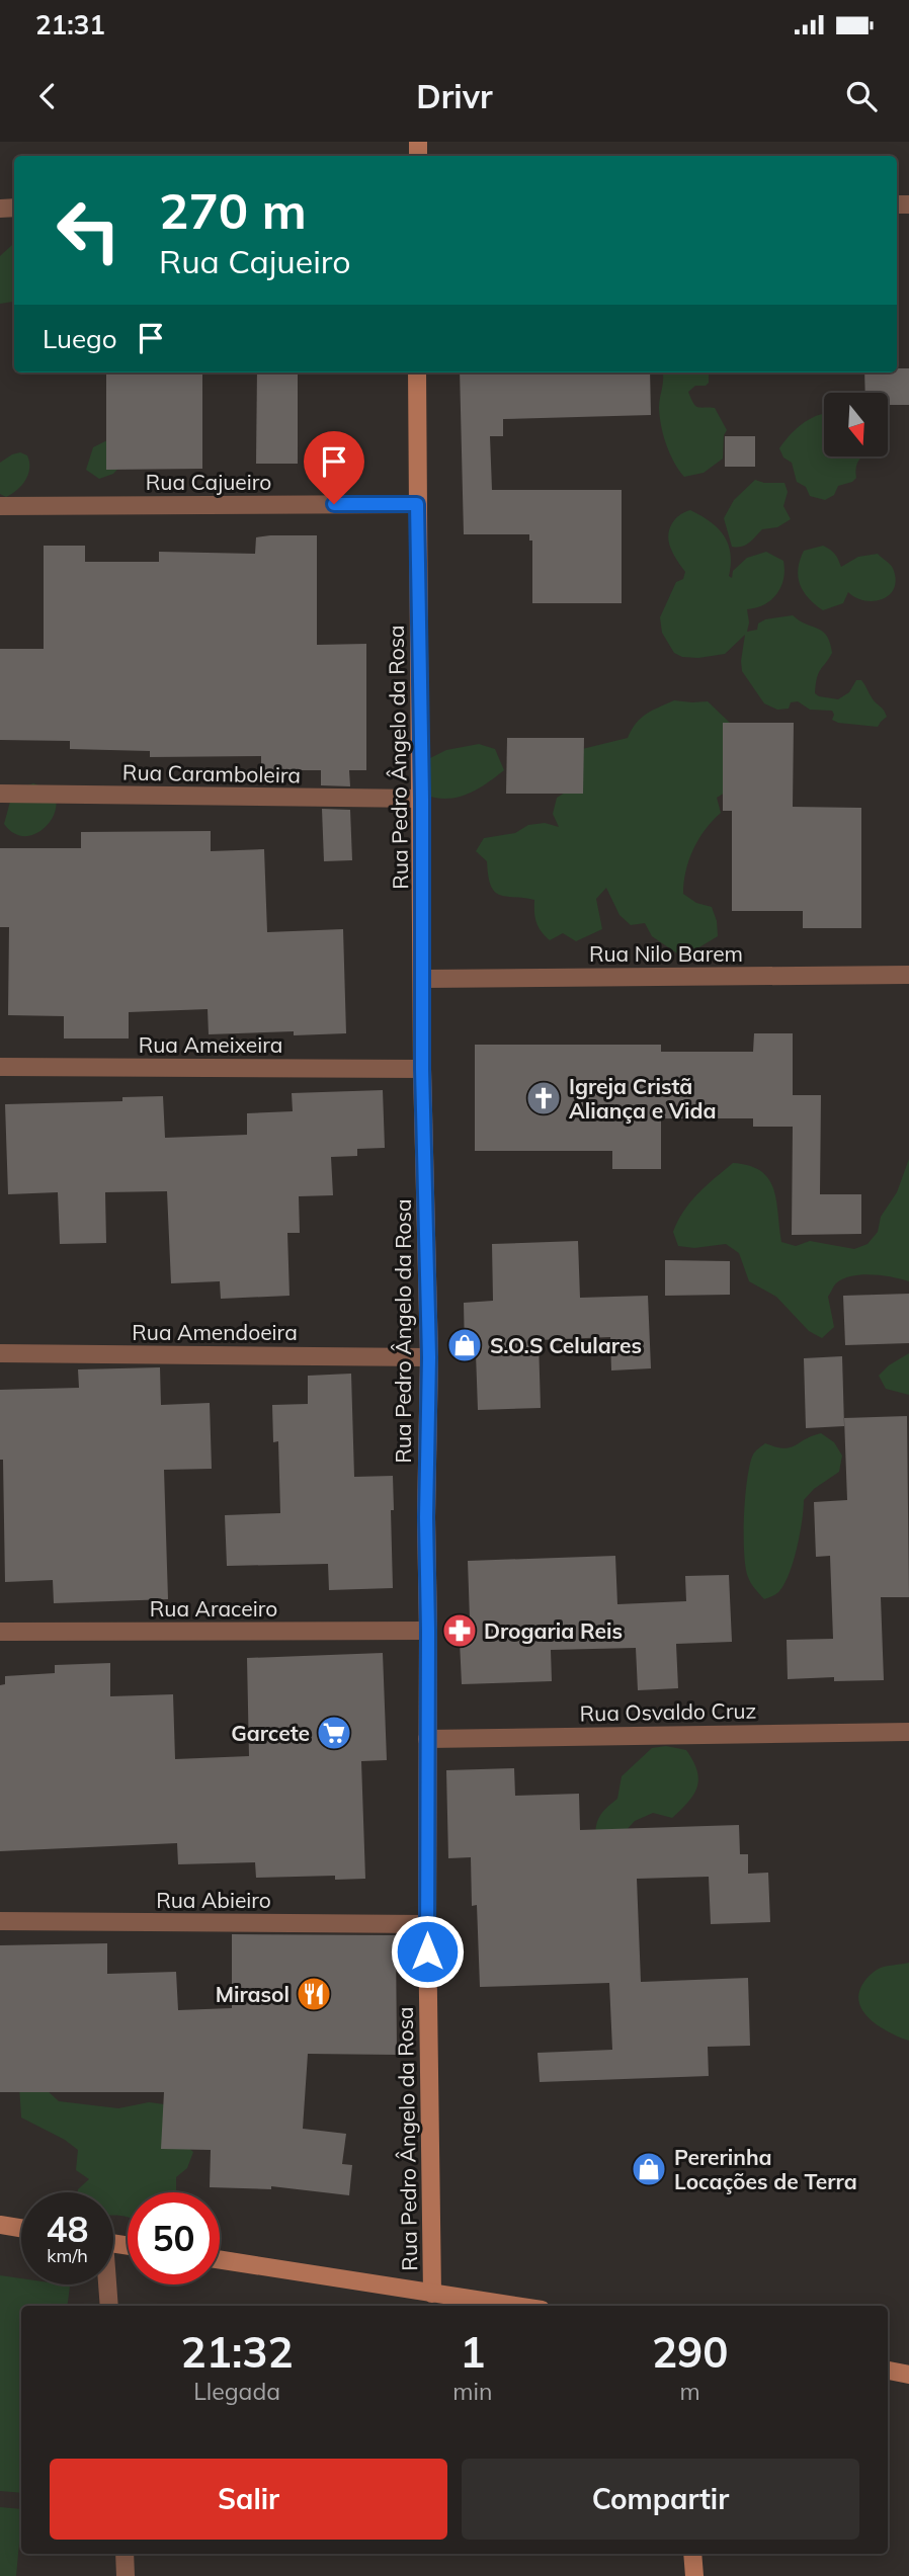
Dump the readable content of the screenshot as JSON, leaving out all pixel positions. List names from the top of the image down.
{
  "streets": {
    "main road": ["Rua Pedro Ângelo da Rosa"],
    "street": [
      "Rua Cajueiro",
      "Rua Caramboleira",
      "Rua Nilo Barem",
      "Rua Ameixeira",
      "Rua Amendoeira",
      "Rua Araceiro",
      "Rua Osvaldo Cruz",
      "Rua Abieiro"
    ]
  },
  "crossings": [
    ["Rua Cajueiro", "Rua Pedro Ângelo da Rosa"],
    ["Rua Pedro Ângelo da Rosa", "Rua Caramboleira"],
    ["Rua Pedro Ângelo da Rosa", "Rua Nilo Barem"],
    ["Rua Pedro Ângelo da Rosa", "Rua Ameixeira"],
    ["Rua Pedro Ângelo da Rosa", "Rua Amendoeira"],
    ["Rua Pedro Ângelo da Rosa", "Rua Araceiro"],
    ["Rua Pedro Ângelo da Rosa", "Rua Osvaldo Cruz"],
    ["Rua Pedro Ângelo da Rosa", "Rua Abieiro"]
  ],
  "places": {
    "church": ["Igreja Cristã Aliança e Vida"],
    "shop": ["S.O.S Celulares", "Pererinha Locações de Terra"],
    "pharmacy": ["Drogaria Reis"],
    "supermarket": ["Garcete"],
    "restaurant": ["Mirasol"]
  },
  "north": "bottom",
  "page": {
    "status": "21:31",
    "header": "Drivr",
    "turn": ["270 m", "Rua Cajueiro"],
    "then": "Luego",
    "speed": "48 km/h",
    "limit": "50",
    "eta": [
      "21:32",
      "Llegada",
      "1",
      "min",
      "290",
      "m"
    ],
    "buttons": ["Salir", "Compartir"]
  }
}
